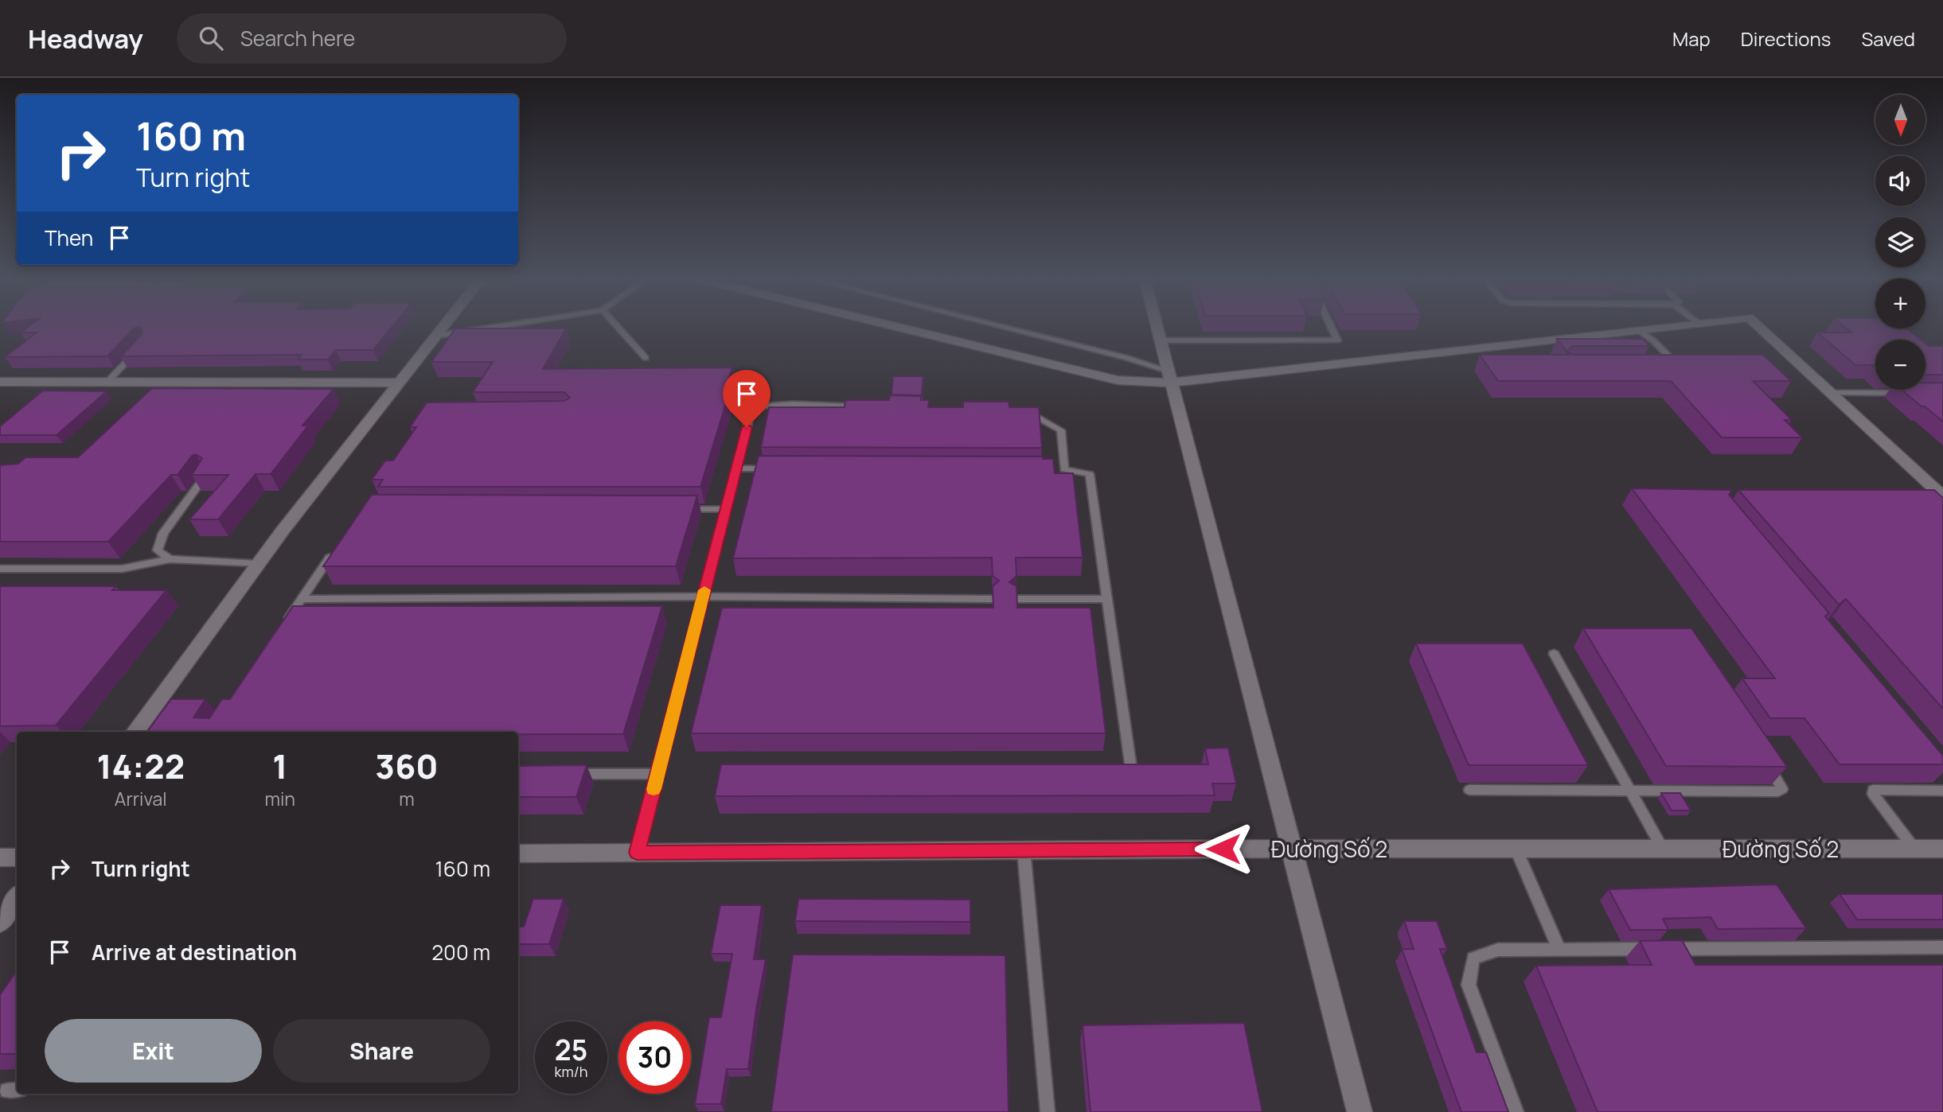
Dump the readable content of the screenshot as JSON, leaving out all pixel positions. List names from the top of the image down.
{
  "streets": {
    "street": ["Đường Số 2"]
  },
  "north": "bottom",
  "page": {
    "header": "Headway",
    "search": "Search here",
    "nav": ["Map", "Directions", "Saved"],
    "map_buttons": ["+", "−"],
    "turn": ["160 m", "Turn right"],
    "then": "Then",
    "eta": [
      "14:22",
      "Arrival",
      "1",
      "min",
      "360",
      "m"
    ],
    "list": [
      {
        "name": "Turn right",
        "value": "160 m"
      },
      {
        "name": "Arrive at destination",
        "value": "200 m"
      }
    ],
    "buttons": ["Exit", "Share"],
    "speed": "25 km/h",
    "limit": "30"
  }
}
